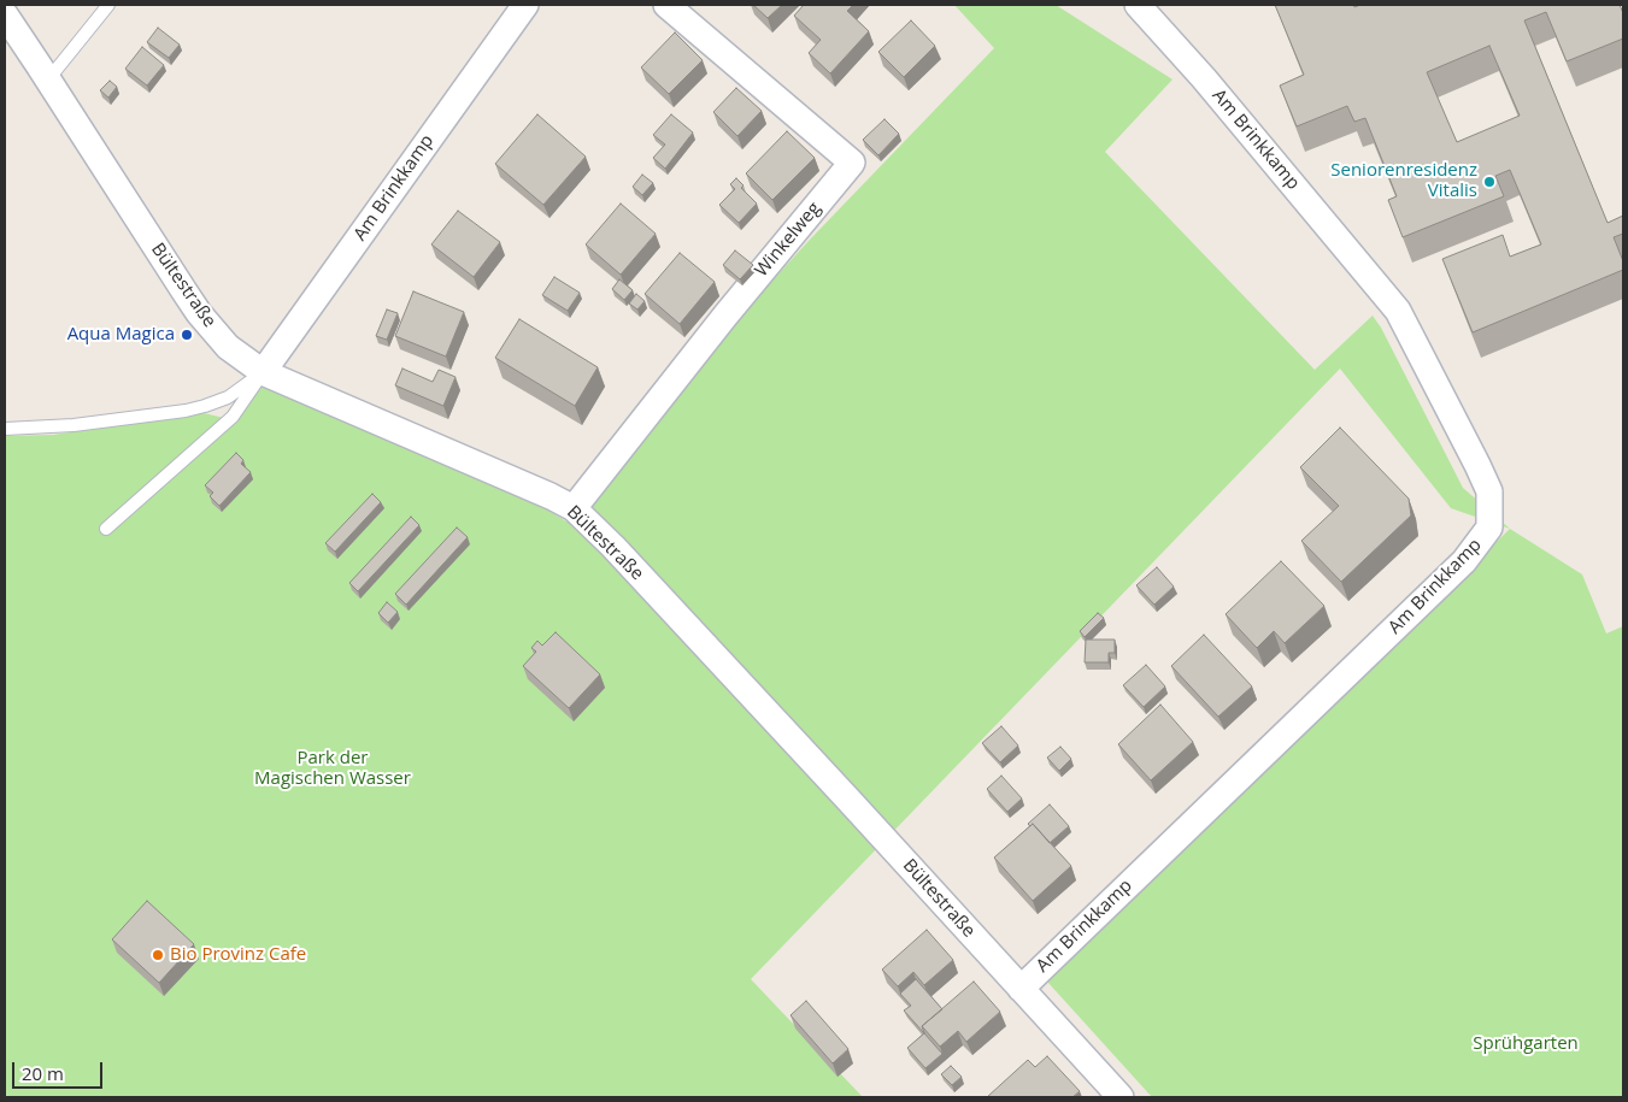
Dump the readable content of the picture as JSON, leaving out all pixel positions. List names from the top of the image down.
{
  "streets": {
    "street": ["Am Brinkkamp", "Winkelweg", "Bültestraße"]
  },
  "crossings": [
    ["Am Brinkkamp", "Bültestraße"],
    ["Winkelweg", "Bültestraße"]
  ],
  "parks": ["Park der Magischen Wasser", "Sprühgarten"],
  "places": ["Seniorenresidenz Vitalis", "Aqua Magica", "Bio Provinz Cafe"],
  "scale_bar": "20 m"
}
